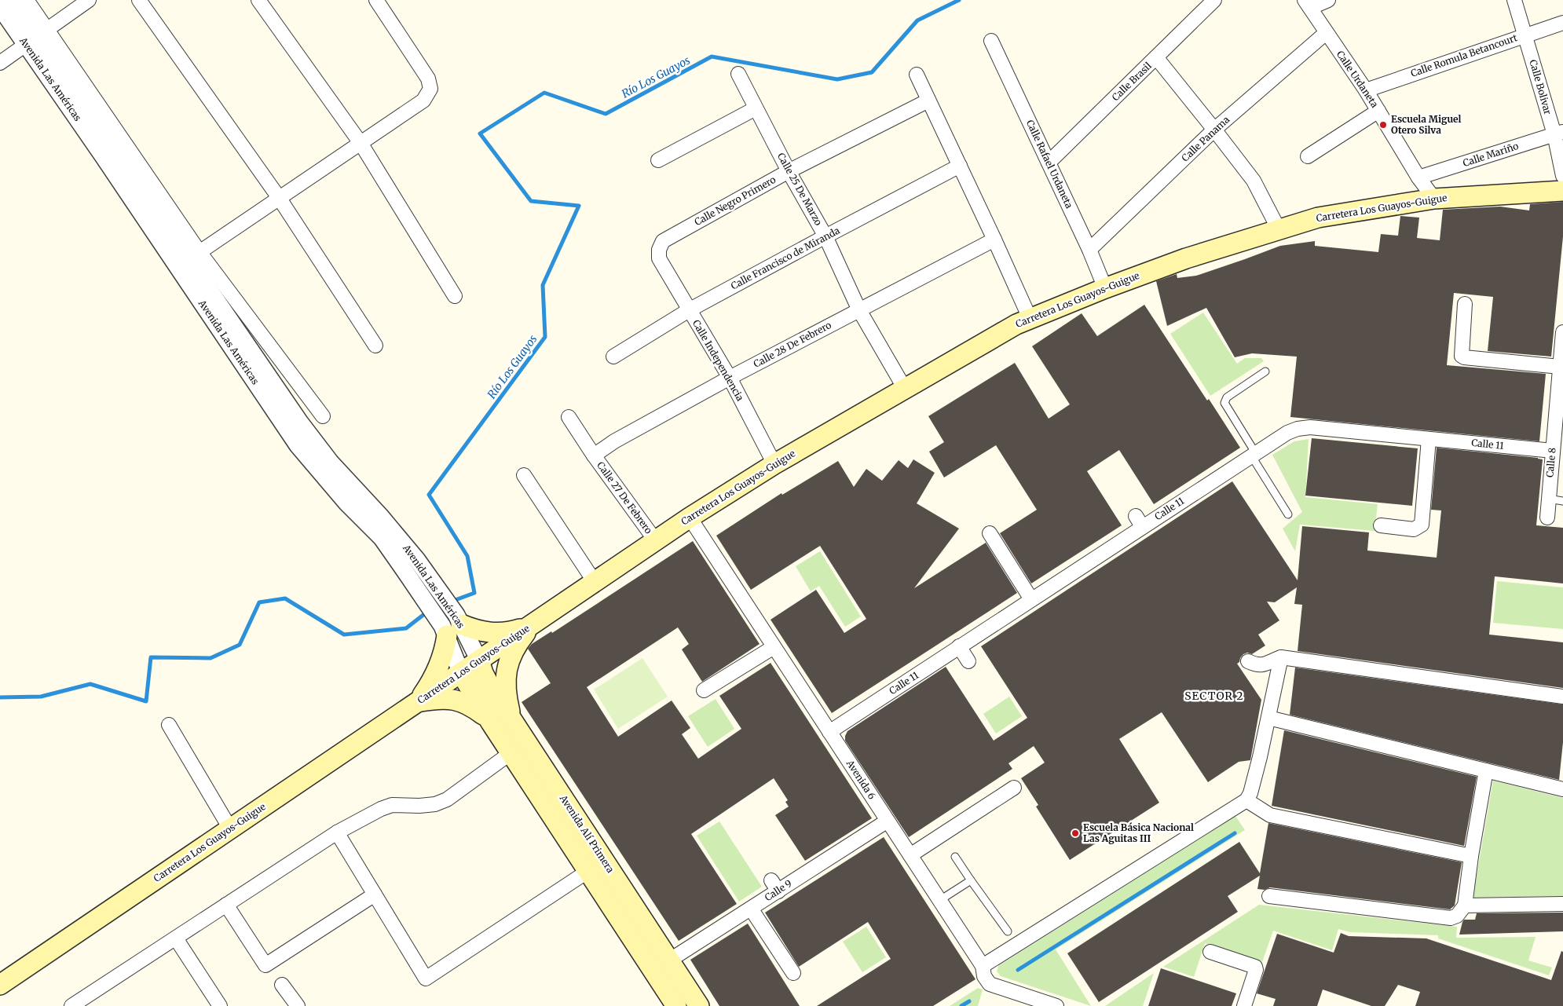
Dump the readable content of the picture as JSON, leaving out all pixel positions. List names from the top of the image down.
{
  "streets": {
    "main road": ["Carretera Los Guayos-Guigue", "Avenida Alí Primera"],
    "street": [
      "Calle Romula Betancourt",
      "Avenida Las Américas",
      "Calle Urdaneta",
      "Calle Brasil",
      "Calle Bolivar",
      "Calle Panama",
      "Calle Mariño",
      "Calle Rafael Urdaneta",
      "Calle 25 De Marzo",
      "Calle Negro Primero",
      "Calle Francisco de Miranda",
      "Calle 28 De Febrero",
      "Calle Independencia",
      "Calle 11",
      "Calle 8",
      "Calle 27 De Febrero",
      "Avenida 6",
      "Calle 9"
    ]
  },
  "crossings": [
    ["Calle Romula Betancourt", "Calle Urdaneta"],
    ["Calle Romula Betancourt", "Calle Bolivar"],
    ["Avenida Las Américas", "Carretera Los Guayos-Guigue"],
    ["Avenida Las Américas", "Avenida Alí Primera"],
    ["Calle Urdaneta", "Calle Panama"],
    ["Calle Urdaneta", "Calle Mariño"],
    ["Calle Urdaneta", "Carretera Los Guayos-Guigue"],
    ["Calle Brasil", "Calle Rafael Urdaneta"],
    ["Calle Bolivar", "Calle Mariño"],
    ["Calle Panama", "Calle Rafael Urdaneta"],
    ["Calle Rafael Urdaneta", "Carretera Los Guayos-Guigue"],
    ["Calle 25 De Marzo", "Calle Negro Primero"],
    ["Calle 25 De Marzo", "Carretera Los Guayos-Guigue"],
    ["Calle 25 De Marzo", "Calle Francisco de Miranda"],
    ["Calle 25 De Marzo", "Calle 28 De Febrero"],
    ["Calle Negro Primero", "Calle Independencia"],
    ["Carretera Los Guayos-Guigue", "Calle Independencia"],
    ["Carretera Los Guayos-Guigue", "Calle 27 De Febrero"],
    ["Carretera Los Guayos-Guigue", "Avenida 6"],
    ["Carretera Los Guayos-Guigue", "Avenida Alí Primera"],
    ["Calle Francisco de Miranda", "Calle Independencia"],
    ["Calle 28 De Febrero", "Calle Independencia"],
    ["Calle 28 De Febrero", "Calle 27 De Febrero"],
    ["Calle 11", "Calle 8"],
    ["Calle 11", "Avenida 6"],
    ["Avenida 6", "Calle 9"],
    ["Avenida Alí Primera", "Calle 9"]
  ],
  "districts": ["SECTOR 2"],
  "water": ["Río Los Guayos"],
  "places": ["Escuela Miguel Otero Silva", "Escuela Básica Nacional Las Aguitas III"]
}
